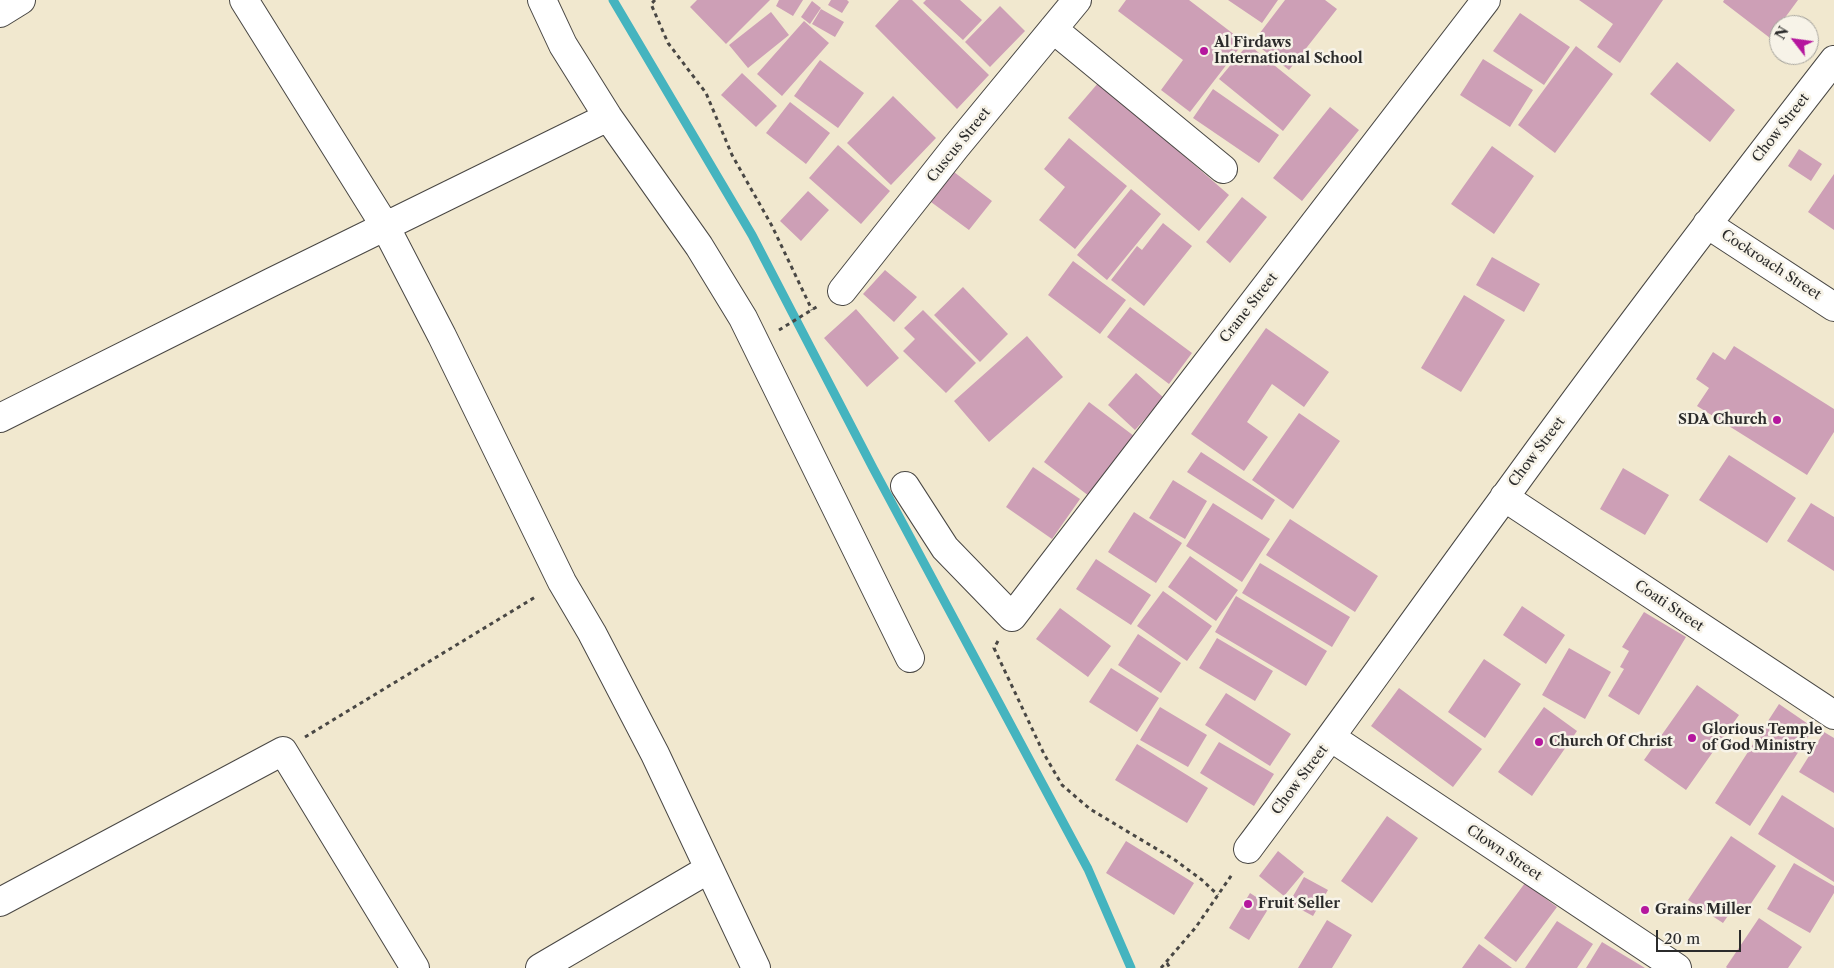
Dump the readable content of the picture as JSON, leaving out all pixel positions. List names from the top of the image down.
{
  "streets": {
    "street": [
      "Chow Street",
      "Cuscus Street",
      "Cockroach Street",
      "Crane Street",
      "Coati Street",
      "Clown Street"
    ]
  },
  "crossings": [
    ["Chow Street", "Cockroach Street"],
    ["Chow Street", "Coati Street"],
    ["Chow Street", "Clown Street"]
  ],
  "places": [
    "Al Firdaws International School",
    "SDA Church",
    "Glorious Temple of God Ministry",
    "Church Of Christ",
    "Fruit Seller",
    "Grains Miller"
  ],
  "scale_bar": "20 m",
  "north": "top left"
}
